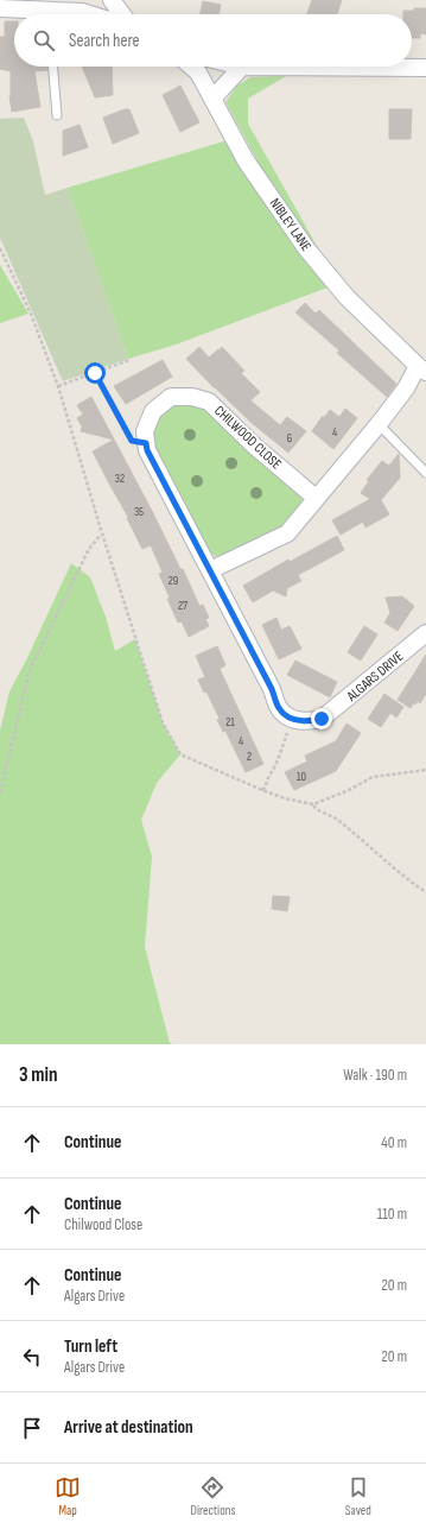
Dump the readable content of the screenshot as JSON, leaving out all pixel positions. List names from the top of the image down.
{
  "streets": {
    "street": ["NIBLEY LANE", "CHILWOOD CLOSE", "ALGARS DRIVE"]
  },
  "house_numbers": [
    "4",
    "6",
    "32",
    "35",
    "29",
    "27",
    "21",
    "4",
    "2",
    "10"
  ],
  "page": {
    "search": "Search here",
    "heading": ["3 min", "Walk · 190 m"],
    "list": [
      ["Continue", "40 m"],
      ["Continue", "Chilwood Close", "110 m"],
      ["Continue", "Algars Drive", "20 m"],
      ["Turn left", "Algars Drive", "20 m"],
      "Arrive at destination"
    ],
    "nav": ["Map", "Directions", "Saved"]
  }
}
